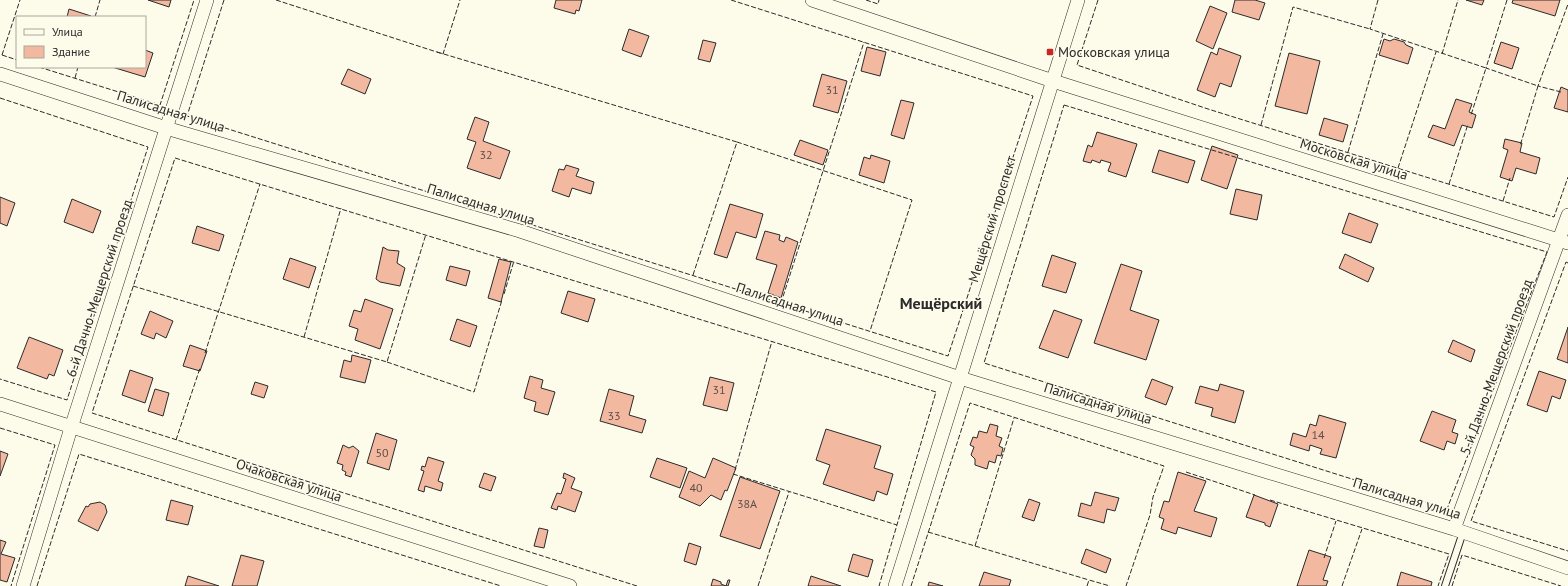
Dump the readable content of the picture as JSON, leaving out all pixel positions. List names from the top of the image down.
{
  "streets": {
    "street": [
      "Палисадная улица",
      "Московская улица",
      "Мещёрский проспект",
      "6-й Дачно-Мещерский проезд",
      "5-й Дачно-Мещерский проезд",
      "Очаковская улица"
    ]
  },
  "crossings": [
    ["Палисадная улица", "Мещёрский проспект"],
    ["Палисадная улица", "6-й Дачно-Мещерский проезд"],
    ["Палисадная улица", "5-й Дачно-Мещерский проезд"],
    ["Московская улица", "Мещёрский проспект"],
    ["Московская улица", "5-й Дачно-Мещерский проезд"],
    ["6-й Дачно-Мещерский проезд", "Очаковская улица"]
  ],
  "districts": ["Мещёрский"],
  "places": {
    "transit": ["Московская улица"]
  },
  "house_numbers": [
    "31",
    "32",
    "31",
    "33",
    "14",
    "50",
    "40",
    "38А"
  ],
  "legend": ["Улица", "Здание"]
}
